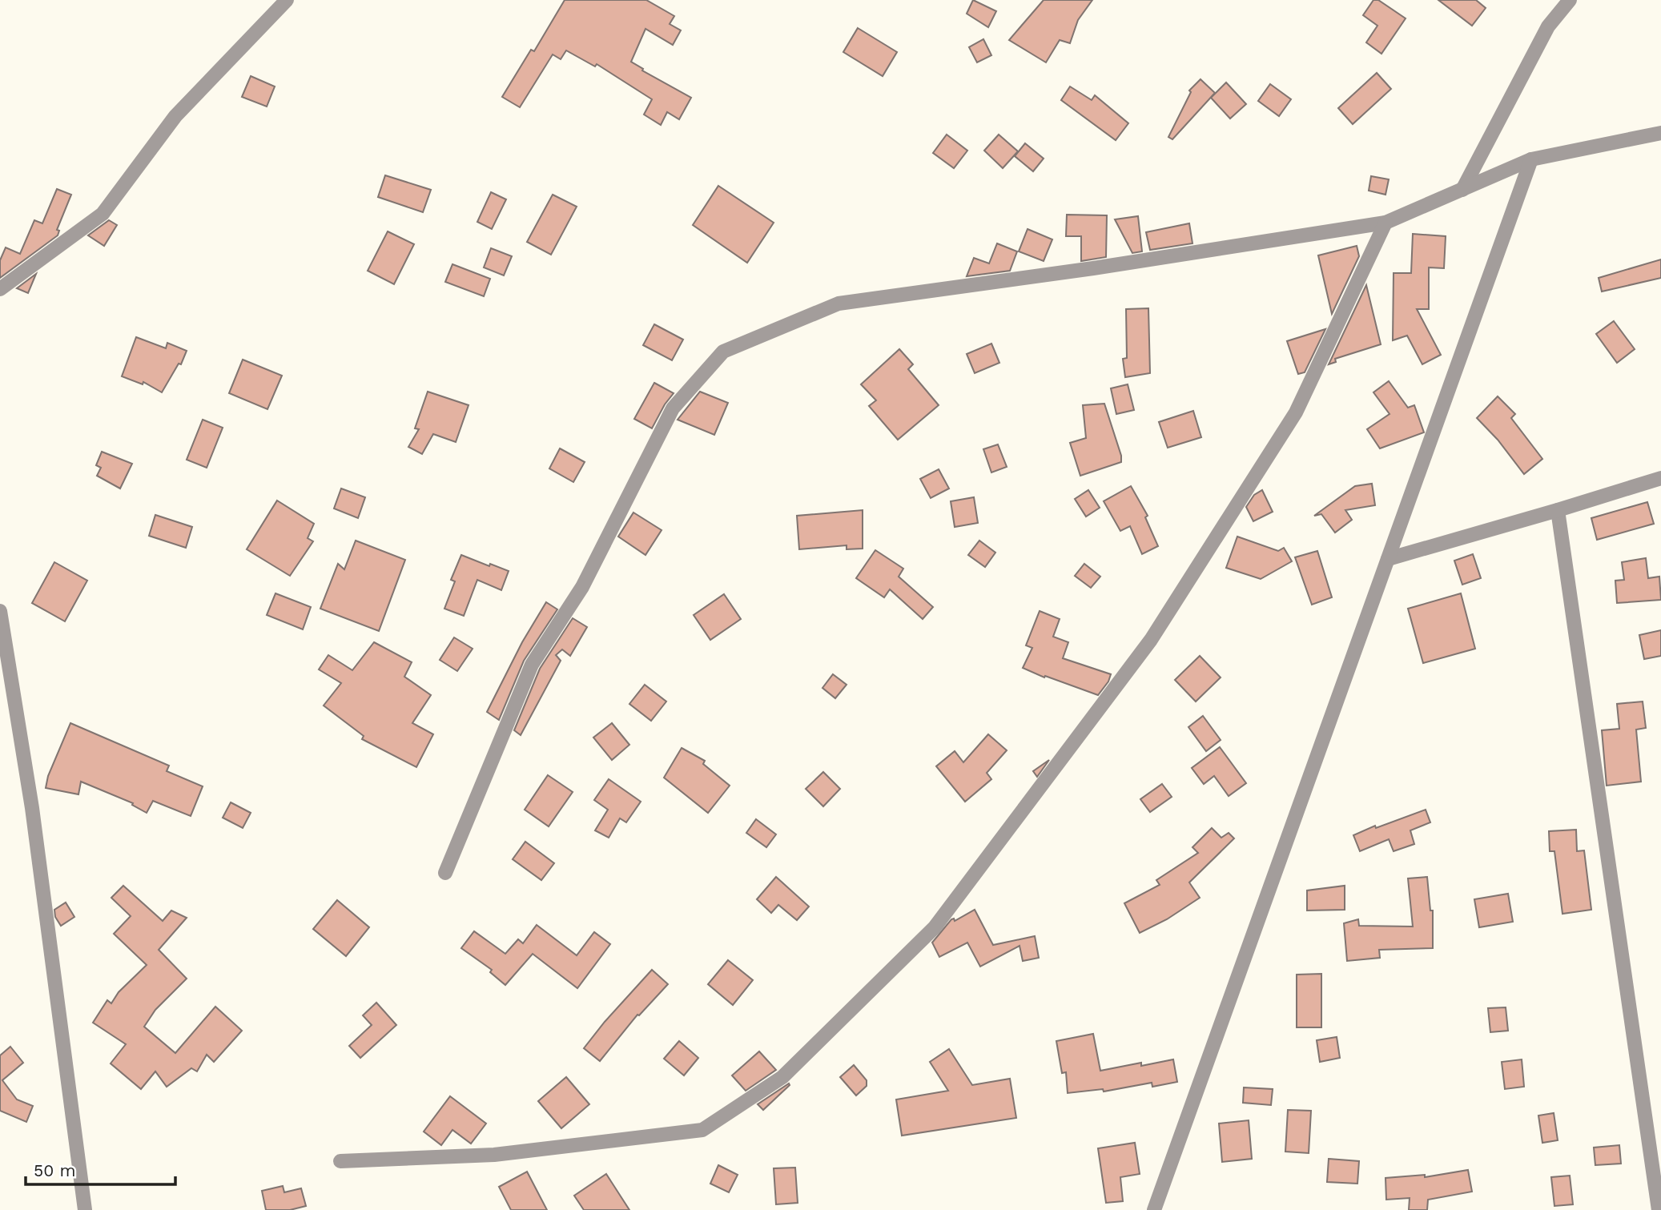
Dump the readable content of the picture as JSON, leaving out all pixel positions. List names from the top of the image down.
{
  "scale_bar": "50 m"
}
